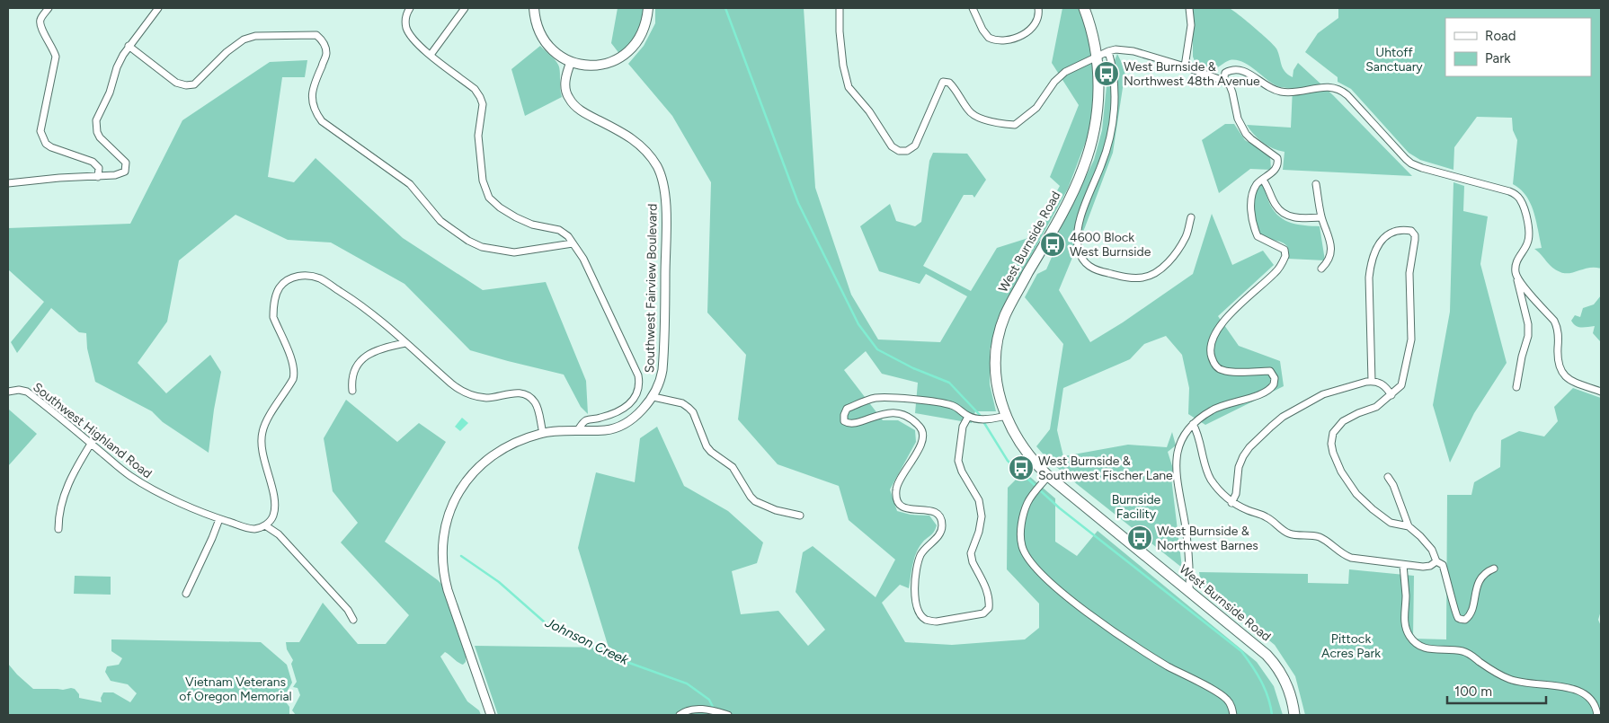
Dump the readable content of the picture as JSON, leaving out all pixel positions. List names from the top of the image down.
{
  "streets": {
    "main road": ["West Burnside Road"],
    "street": ["Southwest Fairview Boulevard", "Southwest Highland Road"]
  },
  "water": ["Johnson Creek"],
  "parks": [
    "Uhtoff Sanctuary",
    "Burnside Facility",
    "Pittock Acres Park",
    "Vietnam Veterans of Oregon Memorial"
  ],
  "places": {
    "bus stop": [
      "West Burnside & Northwest 48th Avenue",
      "4600 Block West Burnside",
      "West Burnside & Southwest Fischer Lane",
      "West Burnside & Northwest Barnes"
    ]
  },
  "legend": ["Road", "Park"],
  "scale_bar": "100 m"
}
